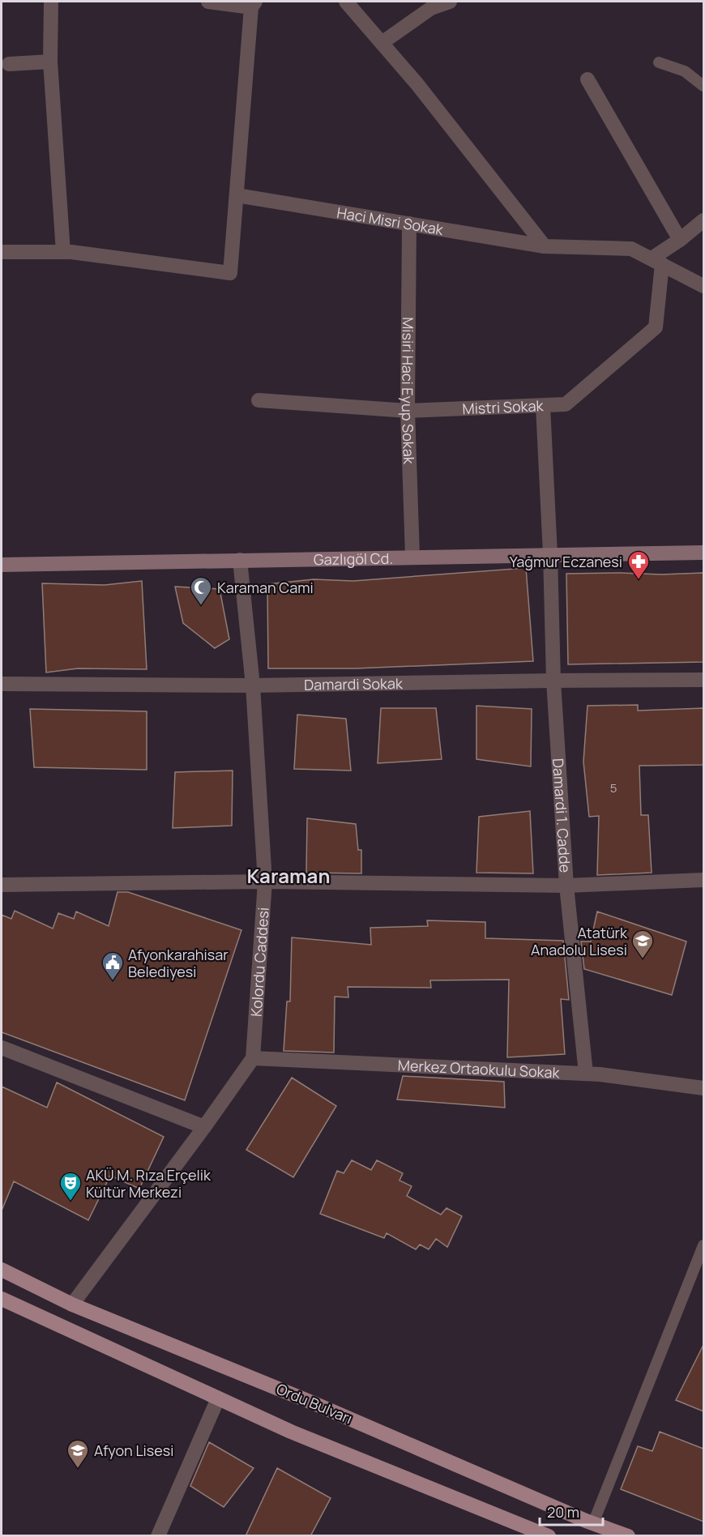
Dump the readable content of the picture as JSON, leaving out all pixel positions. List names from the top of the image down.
{
  "streets": {
    "main road": ["Ordu Bulvarı"],
    "street": [
      "Haci Misri Sokak",
      "Misiri Haci Eyup Sokak",
      "Mistri Sokak",
      "Gazlıgöl Cd.",
      "Damardi Sokak",
      "Damardi 1. Cadde",
      "Kolordu Caddesi",
      "Merkez Ortaokulu Sokak"
    ]
  },
  "crossings": [
    ["Haci Misri Sokak", "Misiri Haci Eyup Sokak"],
    ["Haci Misri Sokak", "Mistri Sokak"],
    ["Misiri Haci Eyup Sokak", "Mistri Sokak"],
    ["Misiri Haci Eyup Sokak", "Gazlıgöl Cd."],
    ["Mistri Sokak", "Damardi 1. Cadde"],
    ["Gazlıgöl Cd.", "Damardi 1. Cadde"],
    ["Gazlıgöl Cd.", "Kolordu Caddesi"],
    ["Damardi Sokak", "Damardi 1. Cadde"],
    ["Damardi Sokak", "Kolordu Caddesi"],
    ["Damardi 1. Cadde", "Merkez Ortaokulu Sokak"],
    ["Kolordu Caddesi", "Merkez Ortaokulu Sokak"]
  ],
  "districts": ["Karaman"],
  "places": {
    "pharmacy": ["Yağmur Eczanesi"],
    "mosque": ["Karaman Cami"],
    "school or university": ["Atatürk Anadolu Lisesi", "Afyon Lisesi"],
    "public building": ["Afyonkarahisar Belediyesi"],
    "theatre": ["AKÜ M. Rıza Erçelik Kültür Merkezi"]
  },
  "house_numbers": ["5"],
  "scale_bar": "20 m"
}
